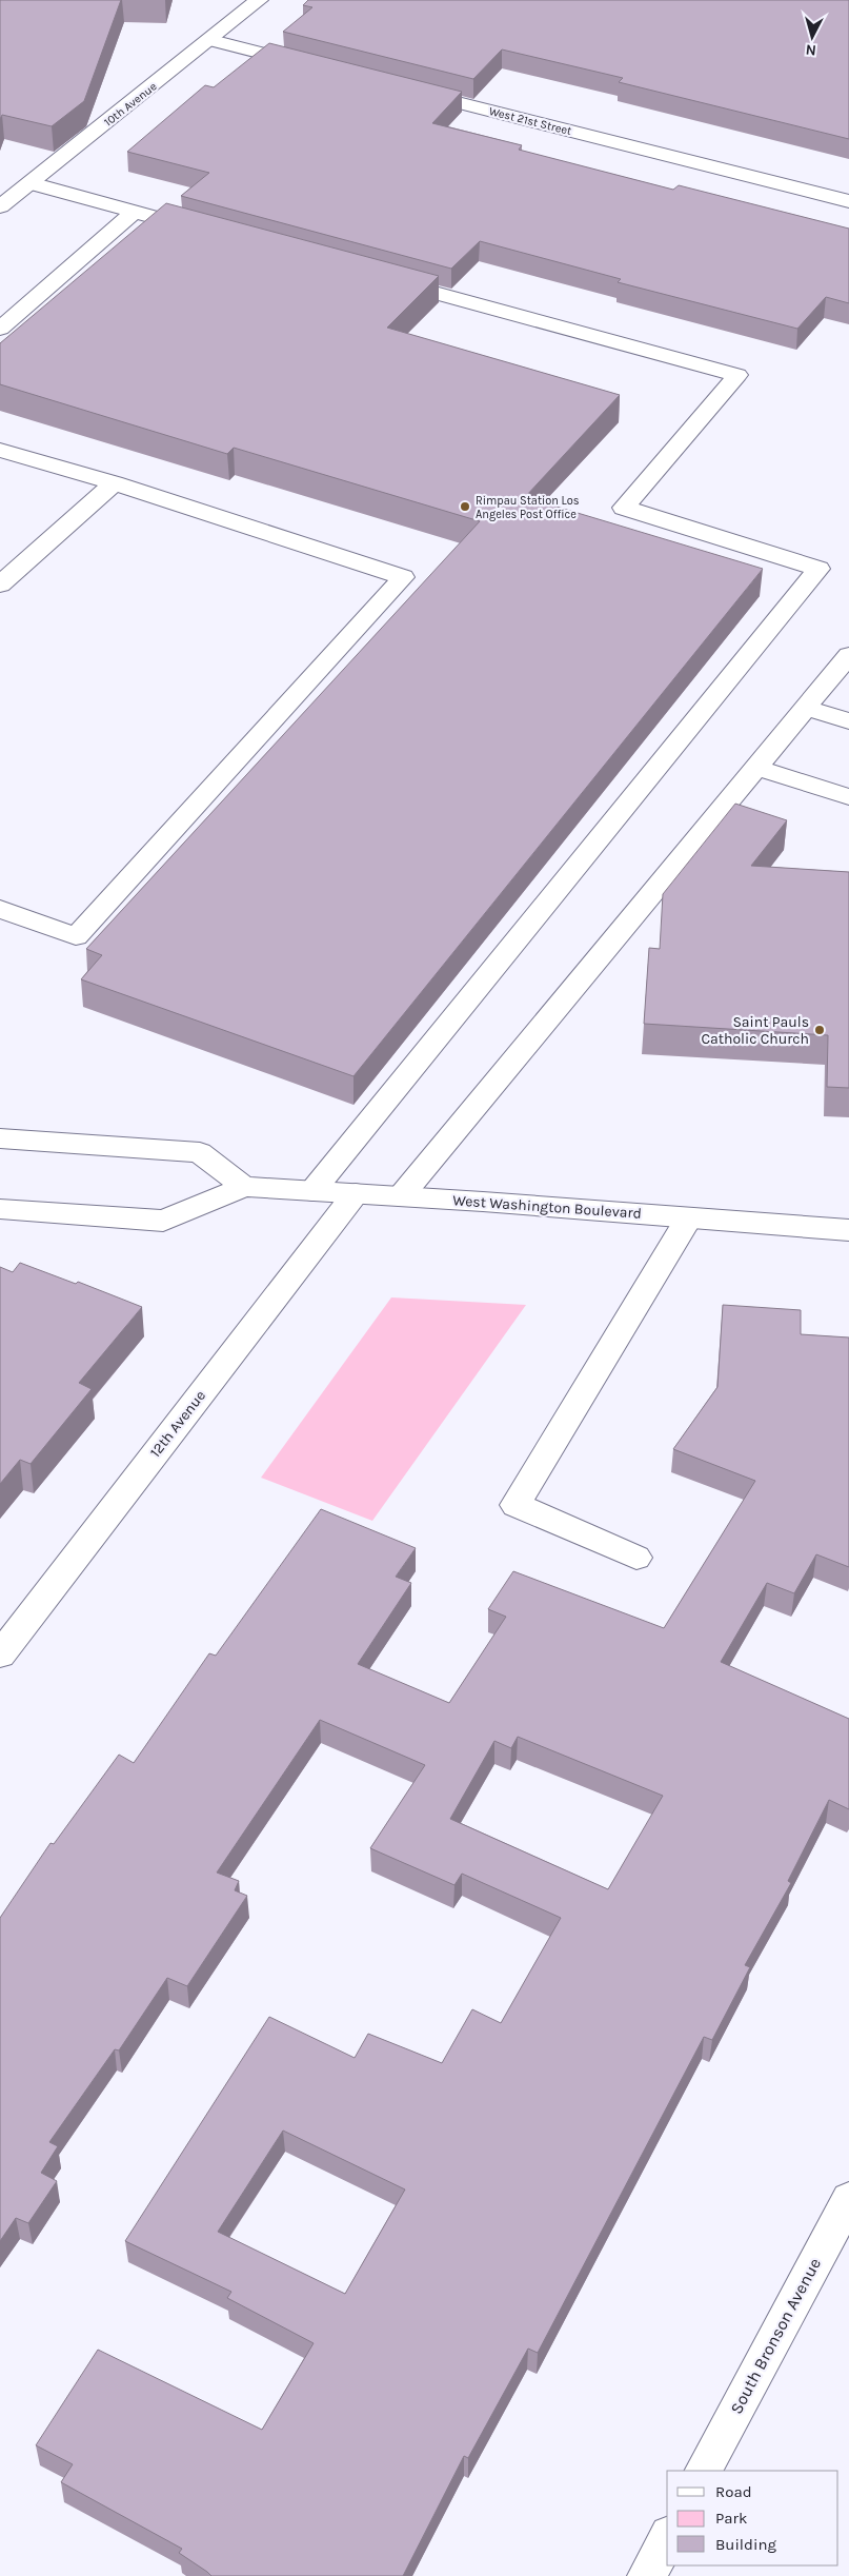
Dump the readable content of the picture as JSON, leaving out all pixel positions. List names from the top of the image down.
{
  "streets": {
    "street": [
      "10th Avenue",
      "West 21st Street",
      "West Washington Boulevard",
      "12th Avenue",
      "South Bronson Avenue"
    ]
  },
  "crossings": [
    ["West Washington Boulevard", "12th Avenue"]
  ],
  "places": ["Rimpau Station Los Angeles Post Office", "Saint Pauls Catholic Church"],
  "legend": ["Road", "Park", "Building"],
  "north": "bottom"
}
